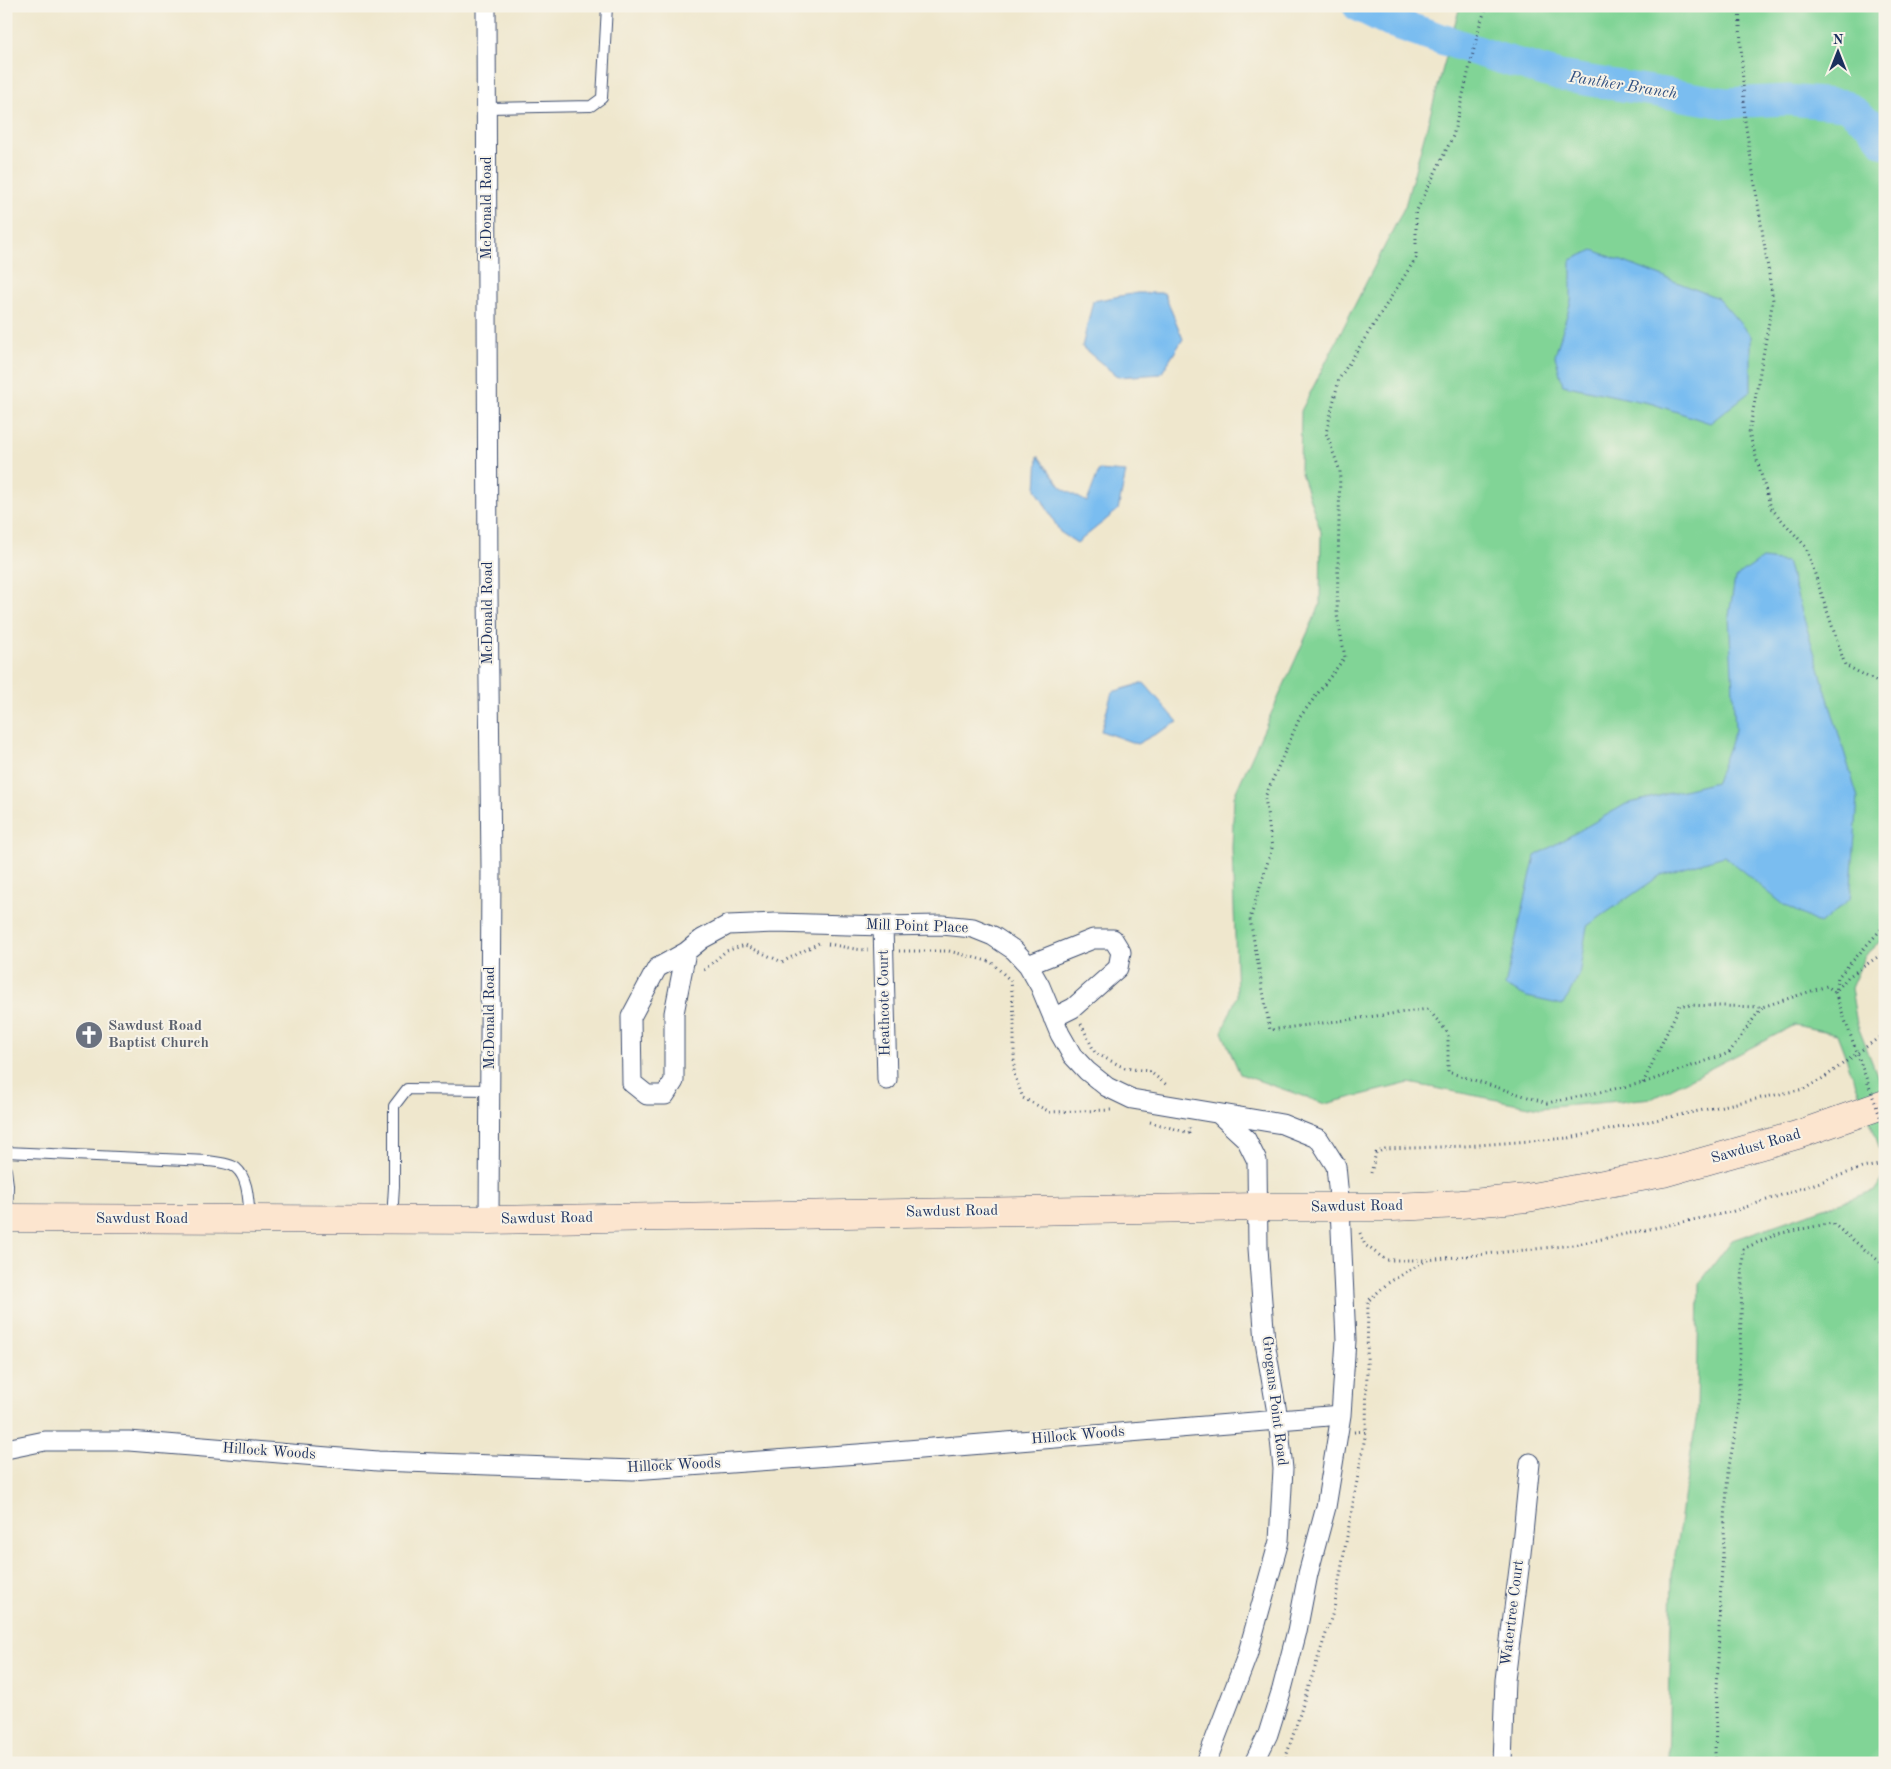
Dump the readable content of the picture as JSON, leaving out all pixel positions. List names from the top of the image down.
{
  "streets": {
    "street": [
      "McDonald Road",
      "Mill Point Place",
      "Heathcote Court",
      "Sawdust Road",
      "Grogans Point Road",
      "Hillock Woods",
      "Watertree Court"
    ]
  },
  "crossings": [
    ["McDonald Road", "Sawdust Road"],
    ["Mill Point Place", "Heathcote Court"],
    ["Mill Point Place", "Sawdust Road"],
    ["Sawdust Road", "Grogans Point Road"],
    ["Grogans Point Road", "Hillock Woods"]
  ],
  "water": ["Panther Branch"],
  "places": {
    "church": ["Sawdust Road Baptist Church"]
  },
  "north": "top"
}
